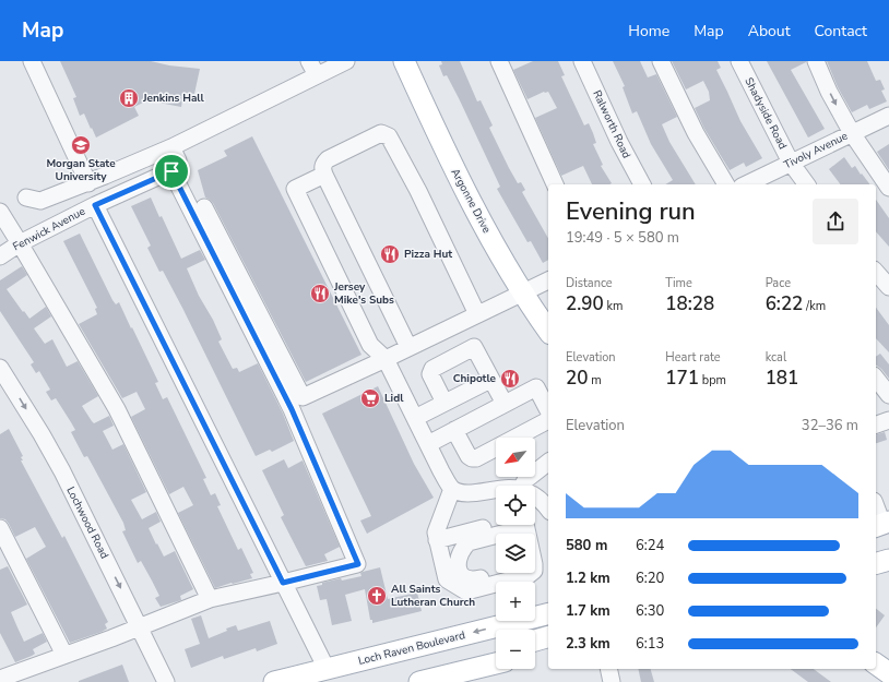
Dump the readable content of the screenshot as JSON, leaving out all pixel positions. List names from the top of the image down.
{
  "streets": {
    "main road": ["Argonne Drive", "Loch Raven Boulevard"],
    "street": [
      "Shadyside Road",
      "Ralworth Road",
      "Tivoly Avenue",
      "Fenwick Avenue",
      "Lochwood Road"
    ]
  },
  "crossings": [
    ["Shadyside Road", "Tivoly Avenue"]
  ],
  "places": {
    "building": ["Jenkins Hall"],
    "school or university": ["Morgan State University"],
    "restaurant": ["Pizza Hut", "Jersey Mike's Subs", "Chipotle"],
    "supermarket": ["Lidl"],
    "church": ["All Saints Lutheran Church"]
  },
  "north": "bottom left",
  "page": {
    "header": "Map",
    "nav": [
      "Home",
      "Map",
      "About",
      "Contact"
    ],
    "heading": ["Evening run", "19:49 · 5 × 580 m"],
    "stats": [
      ["Distance", "2.90 km"],
      ["Time", "18:28"],
      ["Pace", "6:22 /km"],
      ["Elevation", "20 m"],
      ["Heart rate", "171 bpm"],
      ["kcal", "181"]
    ],
    "chart": ["Elevation", "32–36 m"],
    "map_buttons": ["+", "−"],
    "list": [
      {
        "name": "580 m",
        "note": "6:24"
      },
      {
        "name": "1.2 km",
        "note": "6:20"
      },
      {
        "name": "1.7 km",
        "note": "6:30"
      },
      {
        "name": "2.3 km",
        "note": "6:13"
      }
    ]
  }
}
